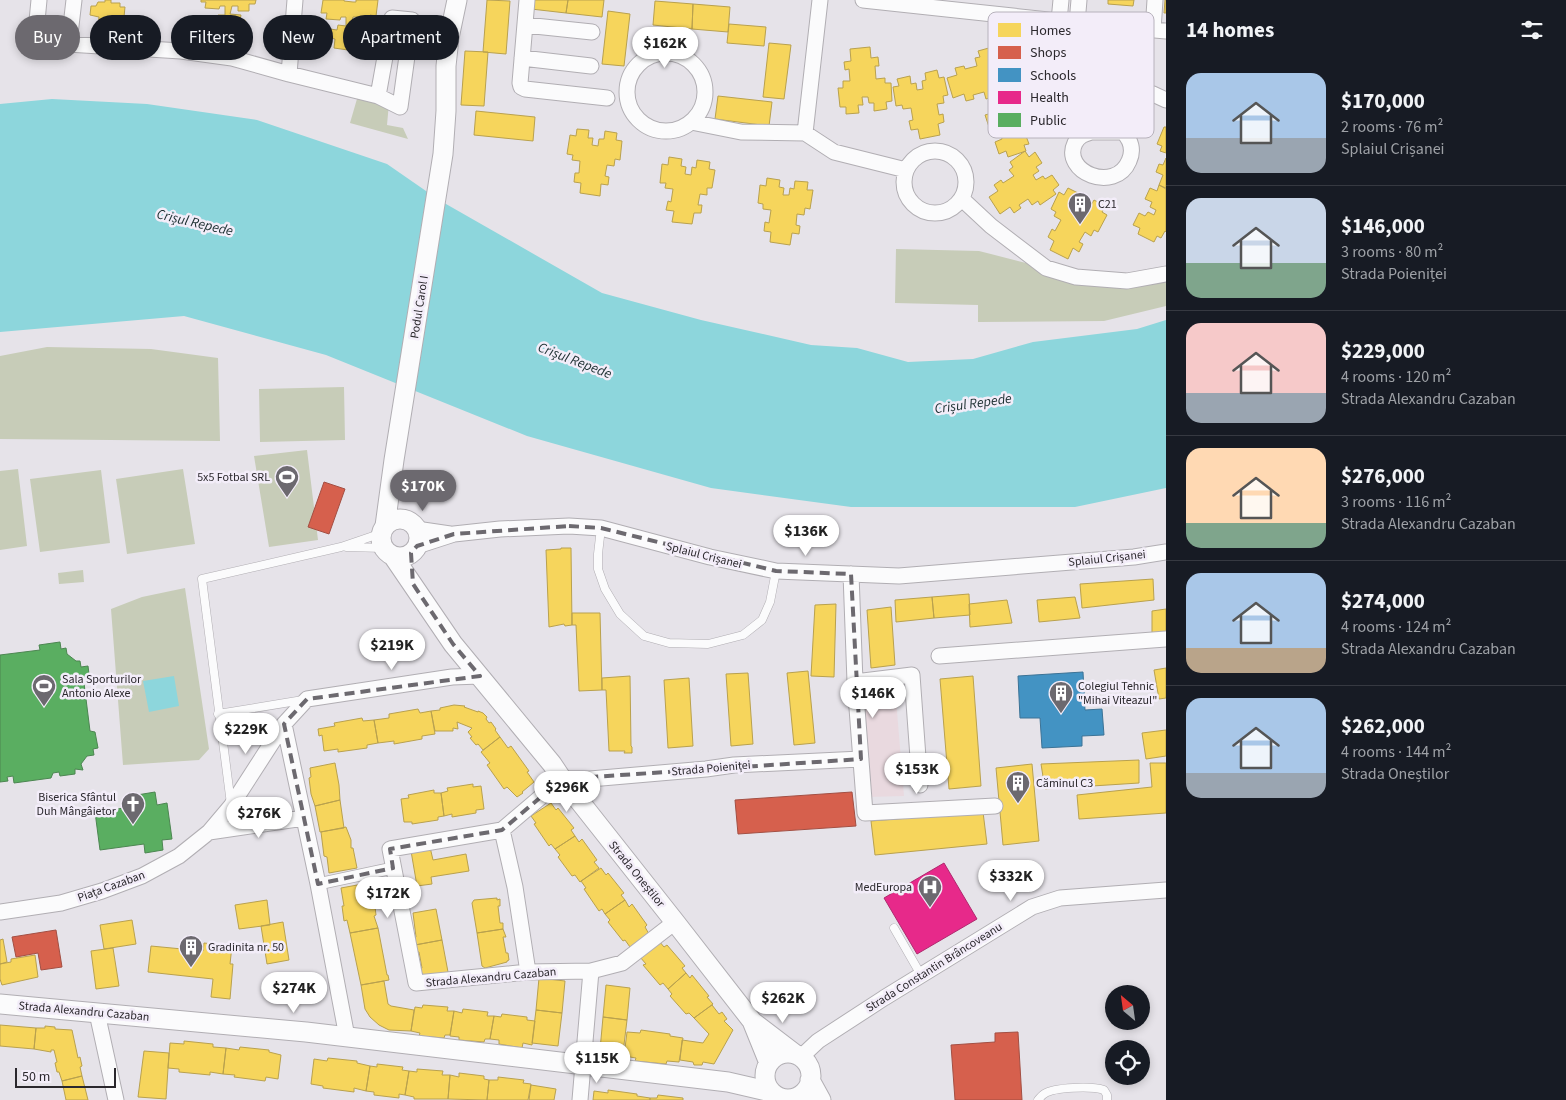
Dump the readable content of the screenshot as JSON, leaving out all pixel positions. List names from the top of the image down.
{
  "streets": {
    "street": [
      "Podul Carol I",
      "Splaiul Crișanei",
      "Strada Poieniței",
      "Strada Oneștilor",
      "Piața Cazaban",
      "Strada Constantin Brâncoveanu",
      "Strada Alexandru Cazaban"
    ]
  },
  "crossings": [
    ["Podul Carol I", "Strada Oneștilor"],
    ["Splaiul Crișanei", "Strada Oneștilor"],
    ["Strada Poieniței", "Strada Oneștilor"],
    ["Strada Oneștilor", "Strada Constantin Brâncoveanu"],
    ["Strada Oneștilor", "Strada Alexandru Cazaban"],
    ["Strada Constantin Brâncoveanu", "Strada Alexandru Cazaban"]
  ],
  "water": ["Crișul Repede"],
  "places": {
    "building": [
      "C21",
      "Colegiul Tehnic \"Mihai Viteazul\"",
      "Căminul C3",
      "Gradinita nr. 50"
    ],
    "sports": ["5x5 Fotbal SRL", "Sala Sporturilor Antonio Alexe"],
    "church": ["Biserica Sfântul Duh Mângâietor"],
    "hospital": ["MedEuropa"]
  },
  "legend": [
    "Homes",
    "Shops",
    "Schools",
    "Health",
    "Public"
  ],
  "scale_bar": "50 m",
  "north": "top left",
  "page": {
    "heading": "14 homes",
    "chip": [
      "Buy",
      "Rent",
      "Filters",
      "New",
      "Apartment"
    ],
    "price": [
      "$162K",
      "$170K",
      "$136K",
      "$219K",
      "$146K",
      "$229K",
      "$153K",
      "$296K",
      "$276K",
      "$332K",
      "$172K",
      "$274K",
      "$262K",
      "$115K"
    ],
    "list": [
      {
        "name": "$170,000",
        "note": "2 rooms · 76 m² · Splaiul Crișanei"
      },
      {
        "name": "$146,000",
        "note": "3 rooms · 80 m² · Strada Poieniței"
      },
      {
        "name": "$229,000",
        "note": "4 rooms · 120 m² · Strada Alexandru Cazaban"
      },
      {
        "name": "$276,000",
        "note": "3 rooms · 116 m² · Strada Alexandru Cazaban"
      },
      {
        "name": "$274,000",
        "note": "4 rooms · 124 m² · Strada Alexandru Cazaban"
      },
      {
        "name": "$262,000",
        "note": "4 rooms · 144 m² · Strada Oneștilor"
      }
    ],
    "scale": "50 m"
  }
}
